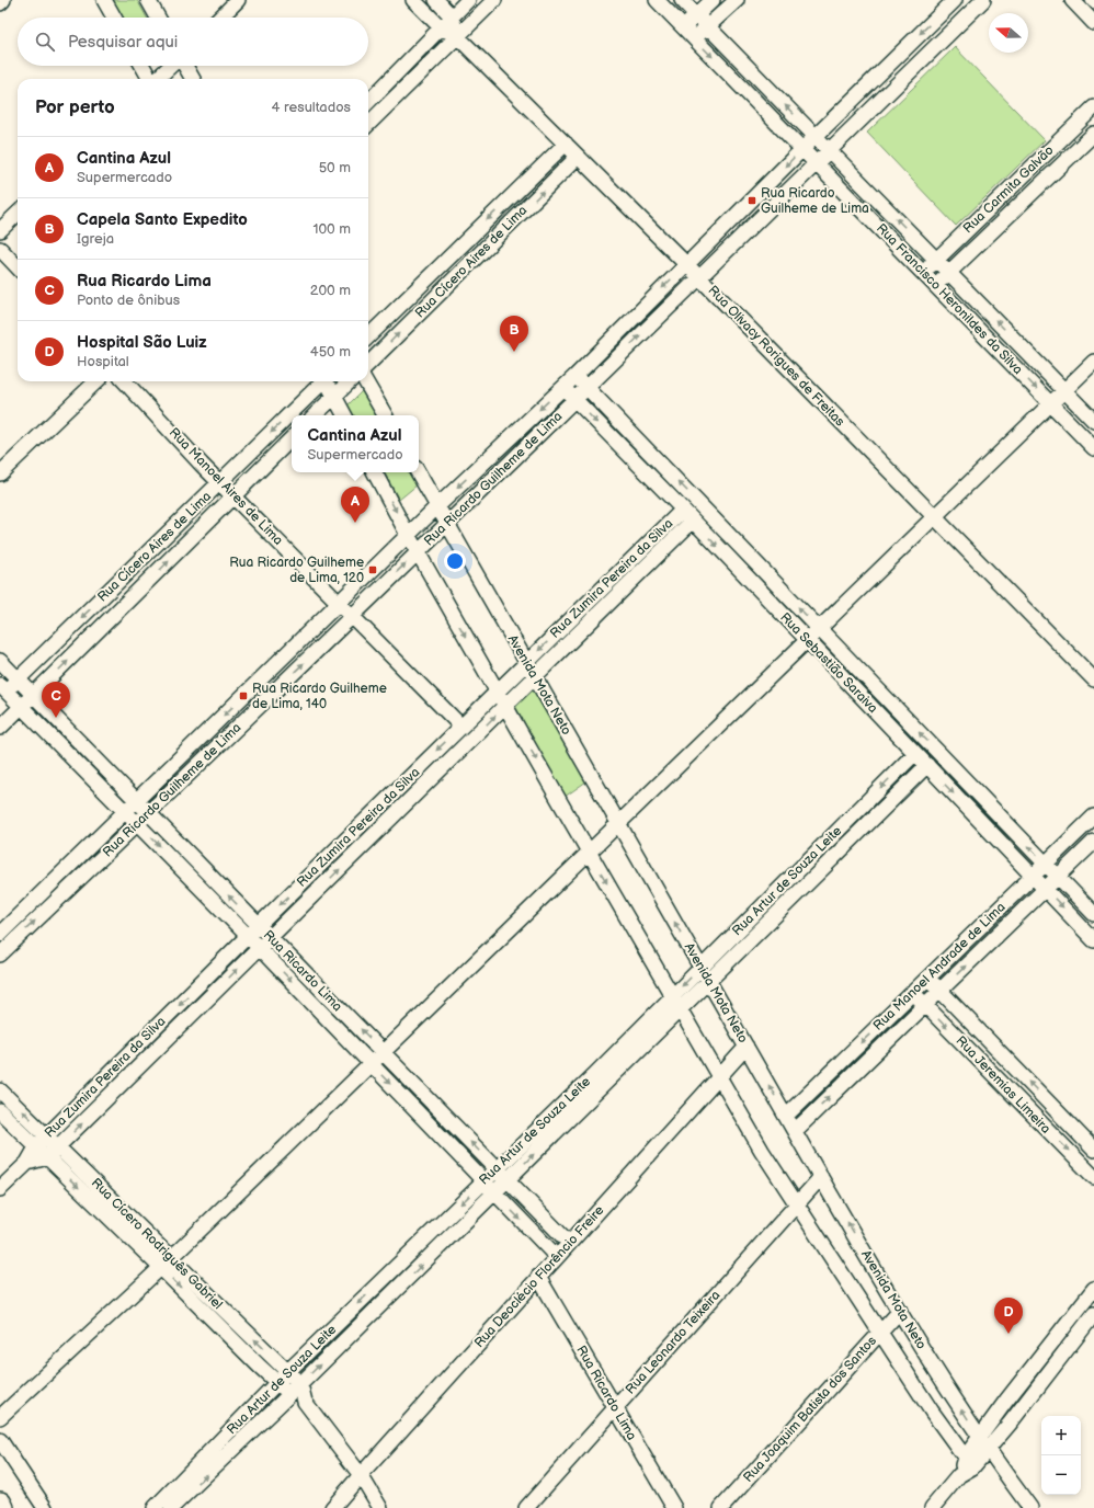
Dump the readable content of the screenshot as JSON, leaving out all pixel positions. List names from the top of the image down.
{
  "streets": {
    "street": [
      "Rua Carmita Galvão",
      "Rua Cícero Aires de Lima",
      "Rua Francisco Heronildes da Silva",
      "Rua Olivacy Rorigues de Freitas",
      "Rua Ricardo Guilheme de Lima",
      "Rua Manoel Aires de Lima",
      "Rua Zumira Pereira da Silva",
      "Rua Sebastião Saraiva",
      "Avenida Mota Neto",
      "Rua Artur de Souza Leite",
      "Rua Manoel Andrade de Lima",
      "Rua Ricardo Lima",
      "Rua Jeremias Limeira",
      "Rua Cícero Rodriguês Gabriel",
      "Rua Deoclécio Florêncio Freire",
      "Rua Leonardo Teixeira",
      "Rua Joaquim Batista dos Santos"
    ]
  },
  "crossings": [
    ["Rua Carmita Galvão", "Rua Francisco Heronildes da Silva"],
    ["Rua Cícero Aires de Lima", "Rua Olivacy Rorigues de Freitas"],
    ["Rua Cícero Aires de Lima", "Rua Manoel Aires de Lima"],
    ["Rua Cícero Aires de Lima", "Rua Ricardo Lima"],
    ["Rua Francisco Heronildes da Silva", "Rua Ricardo Guilheme de Lima"],
    ["Rua Olivacy Rorigues de Freitas", "Rua Ricardo Guilheme de Lima"],
    ["Rua Ricardo Guilheme de Lima", "Rua Manoel Aires de Lima"],
    ["Rua Ricardo Guilheme de Lima", "Rua Sebastião Saraiva"],
    ["Rua Ricardo Guilheme de Lima", "Avenida Mota Neto"],
    ["Rua Ricardo Guilheme de Lima", "Rua Ricardo Lima"],
    ["Rua Manoel Aires de Lima", "Rua Zumira Pereira da Silva"],
    ["Rua Zumira Pereira da Silva", "Rua Sebastião Saraiva"],
    ["Rua Zumira Pereira da Silva", "Avenida Mota Neto"],
    ["Rua Zumira Pereira da Silva", "Rua Ricardo Lima"],
    ["Rua Zumira Pereira da Silva", "Rua Cícero Rodriguês Gabriel"],
    ["Rua Sebastião Saraiva", "Rua Artur de Souza Leite"],
    ["Rua Sebastião Saraiva", "Rua Manoel Andrade de Lima"],
    ["Avenida Mota Neto", "Rua Artur de Souza Leite"],
    ["Avenida Mota Neto", "Rua Manoel Andrade de Lima"],
    ["Avenida Mota Neto", "Rua Deoclécio Florêncio Freire"],
    ["Avenida Mota Neto", "Rua Leonardo Teixeira"],
    ["Avenida Mota Neto", "Rua Joaquim Batista dos Santos"],
    ["Rua Artur de Souza Leite", "Rua Ricardo Lima"],
    ["Rua Artur de Souza Leite", "Rua Cícero Rodriguês Gabriel"],
    ["Rua Manoel Andrade de Lima", "Rua Jeremias Limeira"],
    ["Rua Ricardo Lima", "Rua Deoclécio Florêncio Freire"],
    ["Rua Ricardo Lima", "Rua Leonardo Teixeira"]
  ],
  "places": {
    "transit": ["Rua Ricardo Guilheme de Lima", "Rua Ricardo Guilheme de Lima, 120", "Rua Ricardo Guilheme de Lima, 140"]
  },
  "north": "left",
  "page": {
    "search": "Pesquisar aqui",
    "heading": ["Por perto", "4 resultados"],
    "list": [
      {
        "mark": "A",
        "name": "Cantina Azul",
        "note": "Supermercado",
        "value": "50 m"
      },
      {
        "mark": "B",
        "name": "Capela Santo Expedito",
        "note": "Igreja",
        "value": "100 m"
      },
      {
        "mark": "C",
        "name": "Rua Ricardo Lima",
        "note": "Ponto de ônibus",
        "value": "200 m"
      },
      {
        "mark": "D",
        "name": "Hospital São Luiz",
        "note": "Hospital",
        "value": "450 m"
      }
    ],
    "pins": [
      "B",
      "A",
      "C",
      "D"
    ],
    "popup": ["Cantina Azul", "Supermercado"],
    "map_buttons": ["+", "−"]
  }
}
